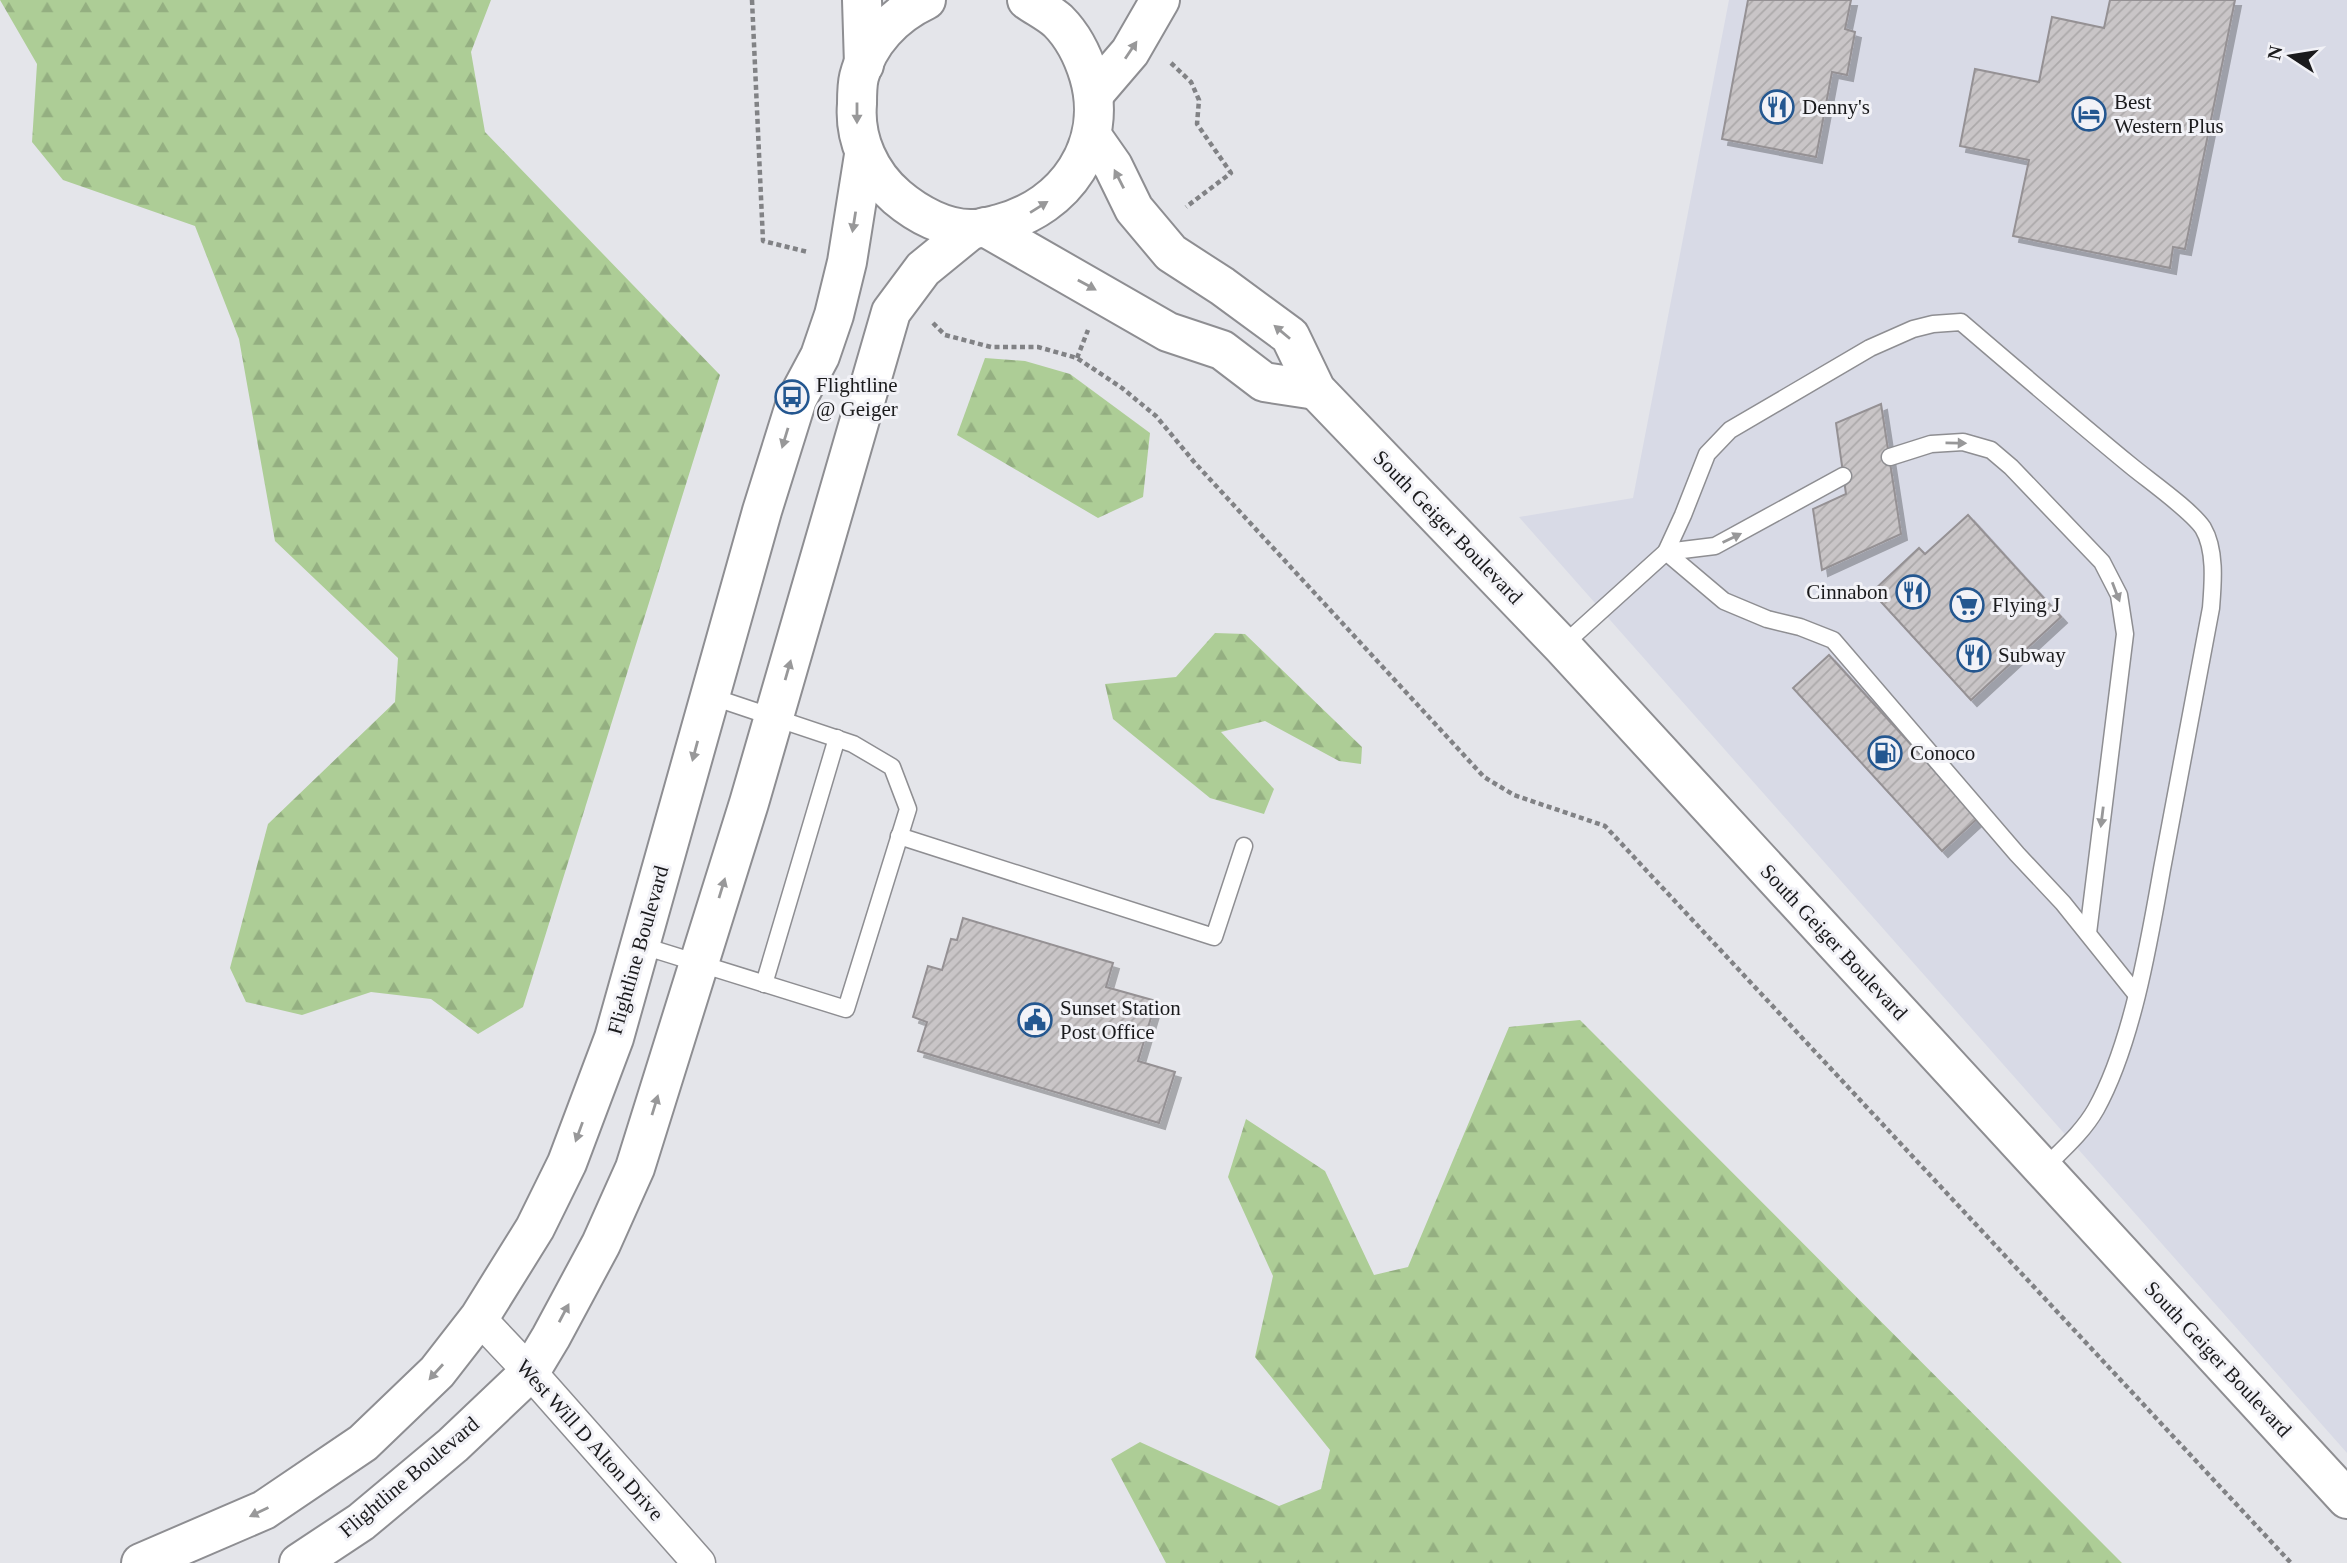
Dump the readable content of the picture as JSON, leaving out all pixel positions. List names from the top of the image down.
{
  "streets": {
    "main road": ["South Geiger Boulevard", "Flightline Boulevard"],
    "street": ["West Will D Alton Drive"]
  },
  "crossings": [
    ["Flightline Boulevard", "West Will D Alton Drive"]
  ],
  "places": {
    "restaurant": ["Denny's", "Cinnabon", "Subway"],
    "hotel": ["Best Western Plus"],
    "bus stop": ["Flightline @ Geiger"],
    "supermarket": ["Flying J"],
    "fuel station": ["Conoco"],
    "public building": ["Sunset Station Post Office"]
  },
  "north": "left"
}
